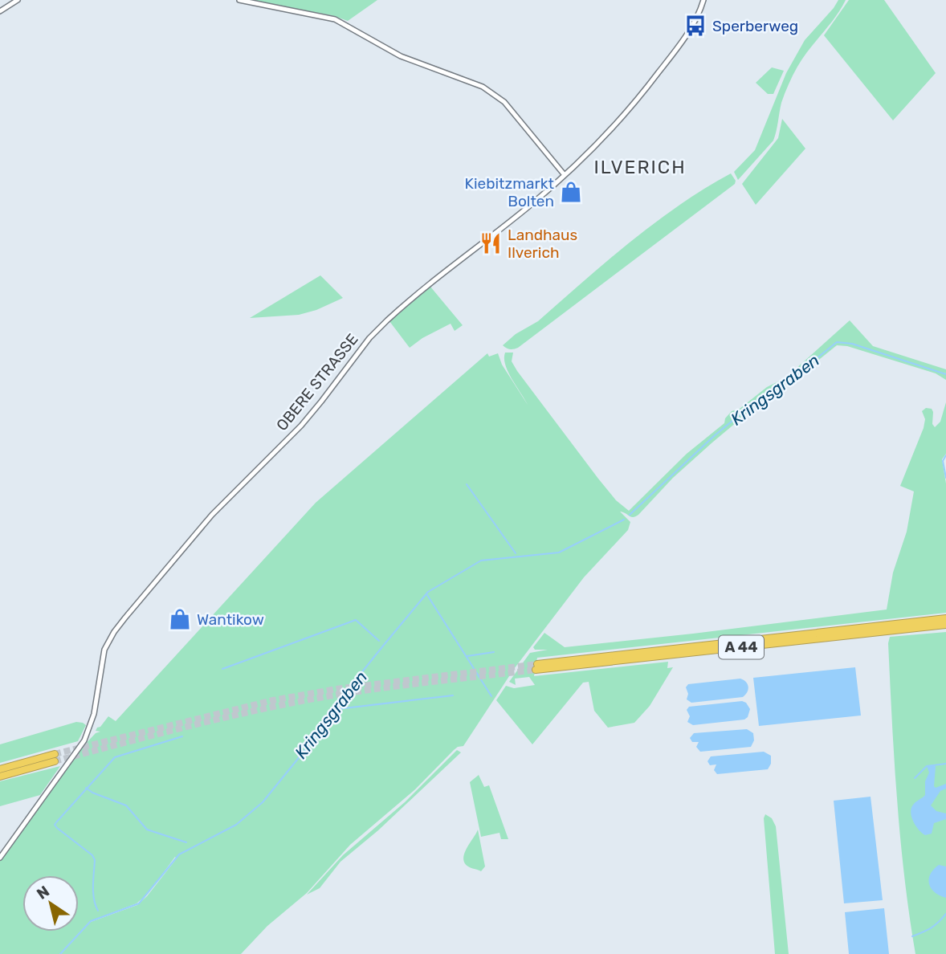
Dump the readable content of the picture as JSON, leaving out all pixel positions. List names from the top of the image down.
{
  "streets": {
    "highway": ["A 44"],
    "street": ["OBERE STRASSE"]
  },
  "districts": ["ILVERICH"],
  "water": ["Kringsgraben"],
  "places": {
    "bus stop": ["Sperberweg"],
    "shop": ["Kiebitzmarkt Bolten", "Wantikow"],
    "restaurant": ["Landhaus Ilverich"]
  },
  "north": "top left"
}
